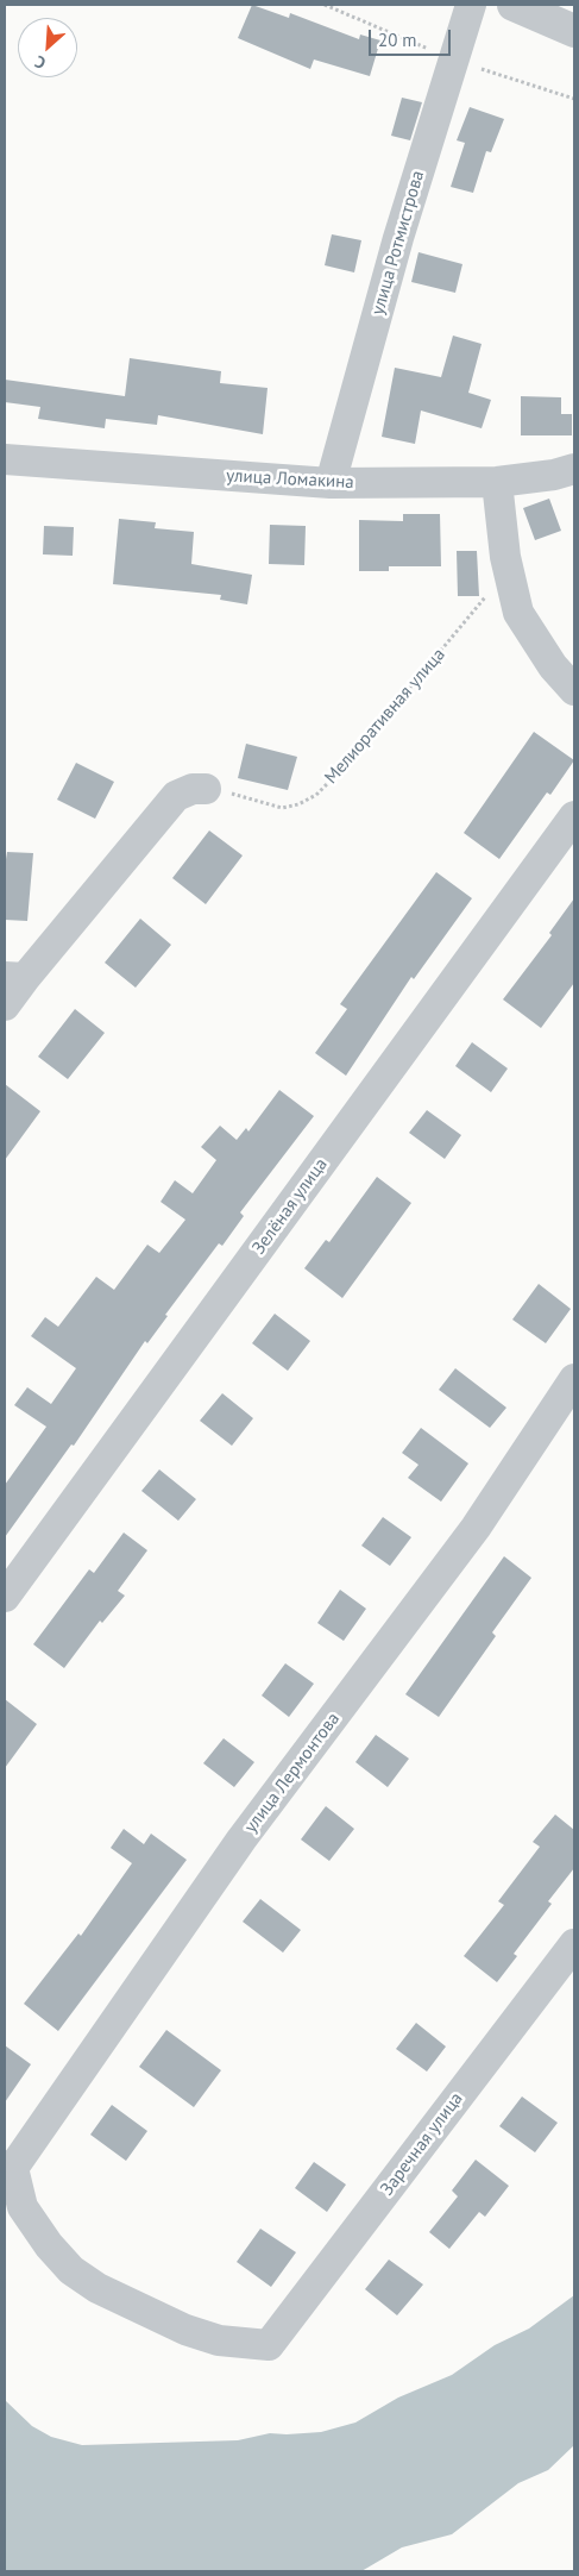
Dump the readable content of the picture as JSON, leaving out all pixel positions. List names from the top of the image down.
{
  "streets": {
    "street": [
      "улица Ротмистрова",
      "улица Ломакина",
      "Зелёная улица",
      "улица Лермонтова",
      "Заречная улица"
    ],
    "path": ["Мелиоративная улица"]
  },
  "crossings": [
    ["улица Ротмистрова", "улица Ломакина"],
    ["улица Лермонтова", "Заречная улица"]
  ],
  "scale_bar": "20 m",
  "north": "bottom left"
}
